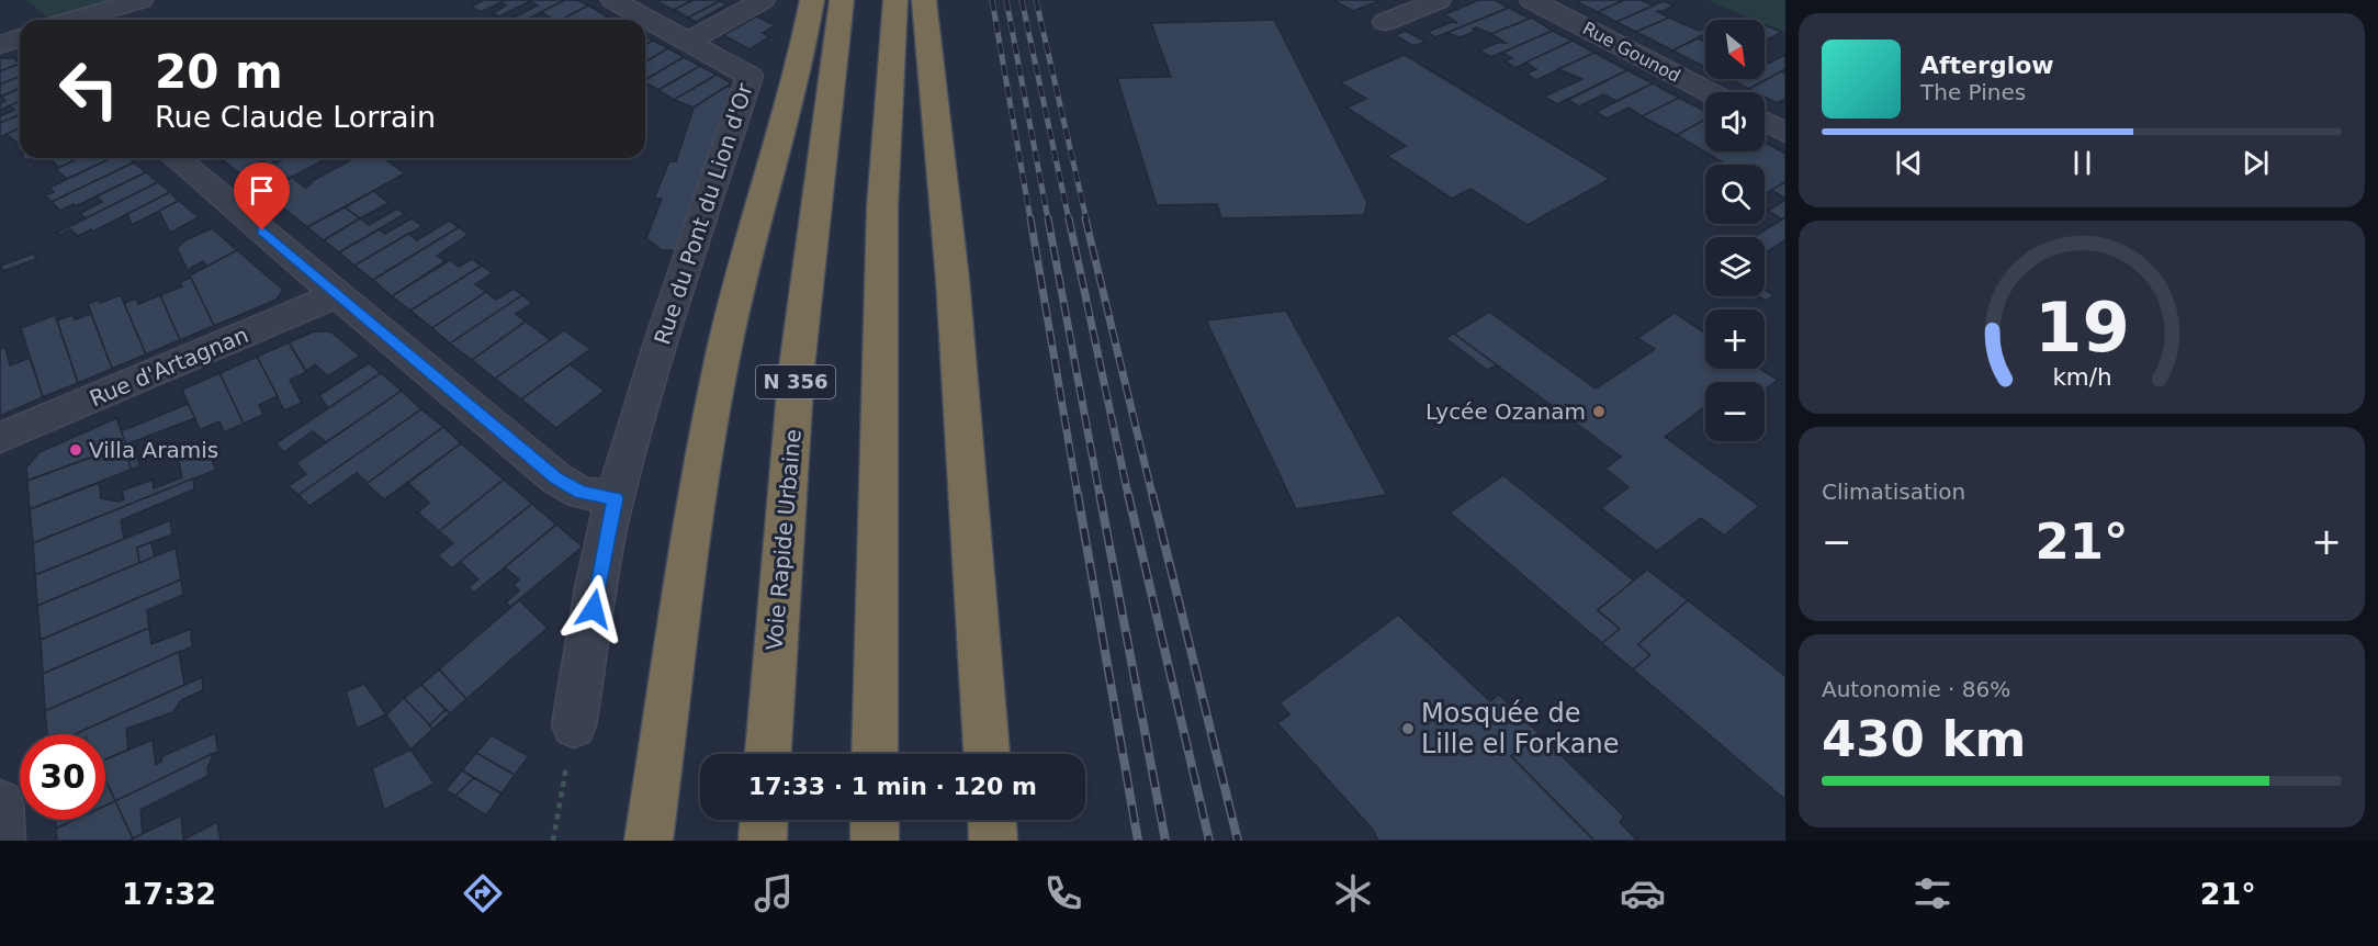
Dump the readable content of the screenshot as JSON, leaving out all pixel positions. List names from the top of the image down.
{
  "streets": {
    "highway": ["N 356", "Voie Rapide Urbaine"],
    "street": ["Rue Gounod", "Rue du Pont du Lion d'Or", "Rue d'Artagnan"]
  },
  "places": ["Lycée Ozanam", "Villa Aramis", "Mosquée de Lille el Forkane"],
  "north": "bottom right",
  "page": {
    "map_buttons": ["+", "−"],
    "turn": ["20 m", "Rue Claude Lorrain"],
    "song": ["Afterglow", "The Pines"],
    "tile": [
      "Climatisation",
      ["Autonomie · 86%", "430 km"]
    ],
    "heat": ["−", "21°", "+"],
    "limit": "30",
    "trip": "17:33 · 1 min · 120 m",
    "tabs": ["17:32", "21°"],
    "gauge": ["19", "km/h"]
  }
}
